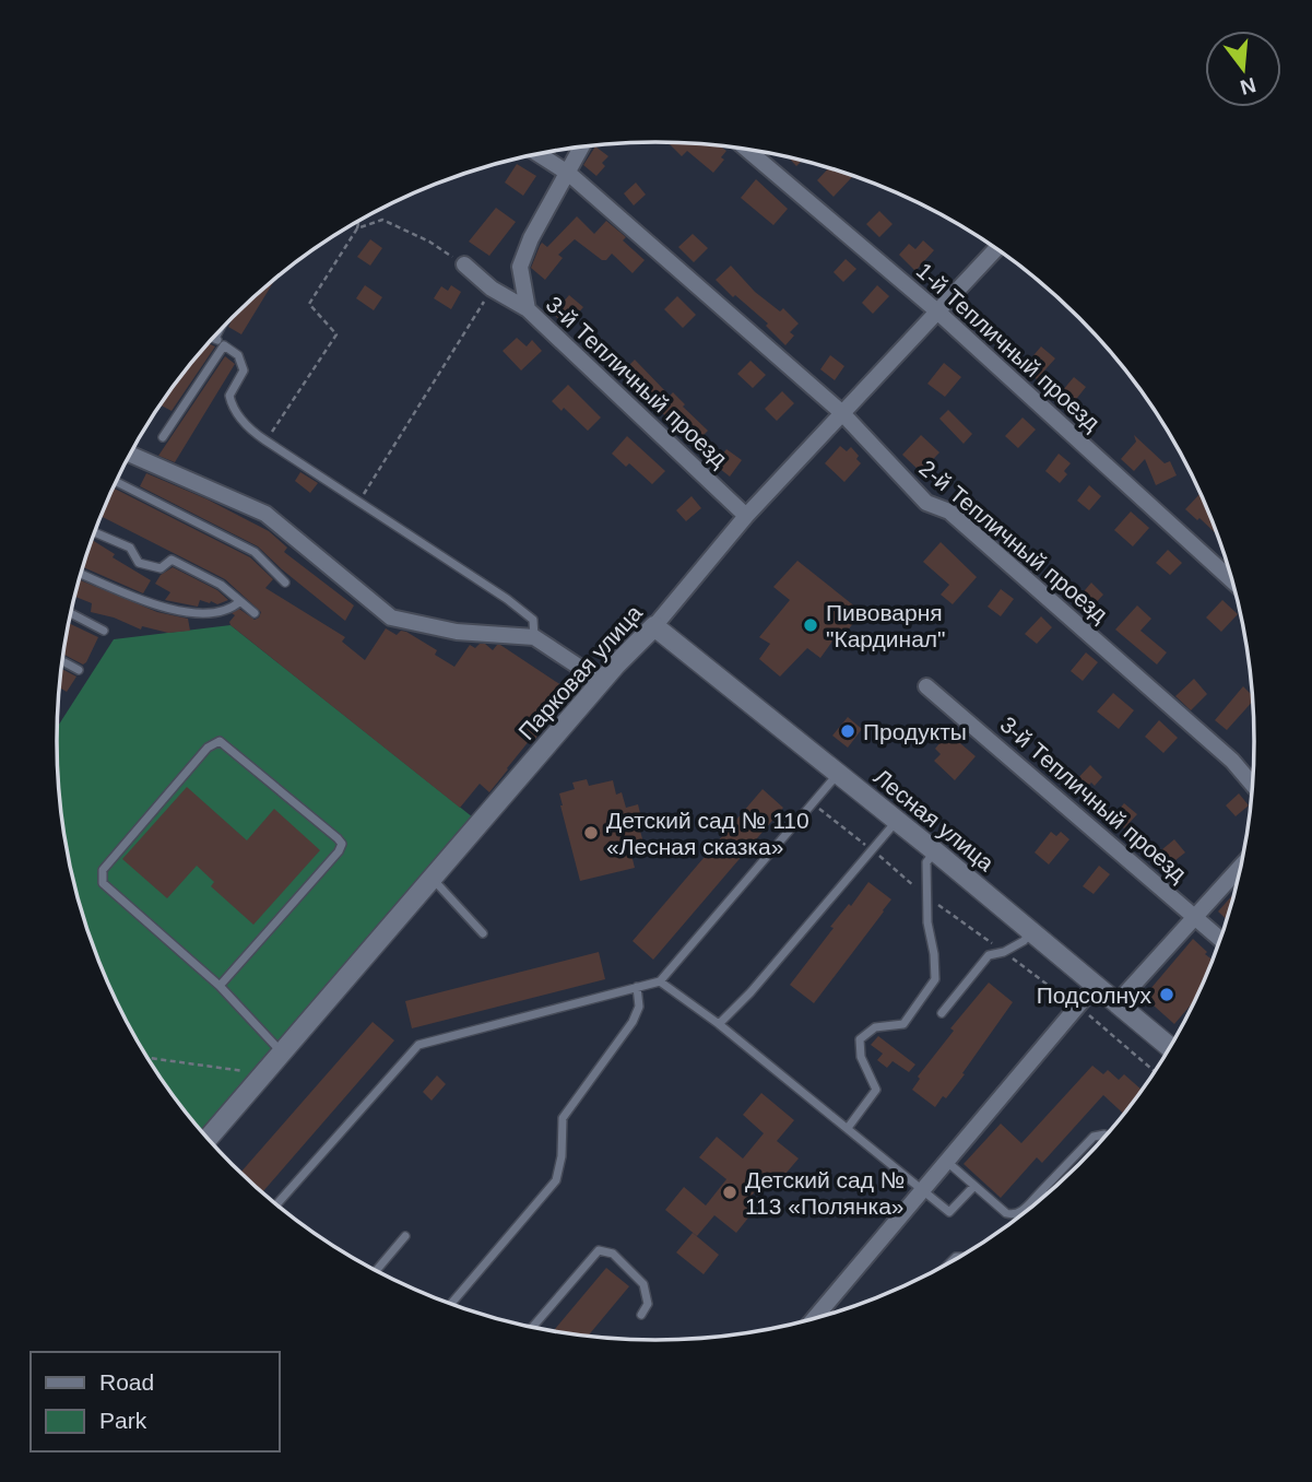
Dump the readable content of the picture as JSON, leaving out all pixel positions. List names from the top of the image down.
{
  "streets": {
    "street": [
      "1-й Тепличный проезд",
      "3-й Тепличный проезд",
      "2-й Тепличный проезд",
      "Парковая улица",
      "Лесная улица"
    ]
  },
  "crossings": [
    ["1-й Тепличный проезд", "Парковая улица"],
    ["3-й Тепличный проезд", "Парковая улица"],
    ["2-й Тепличный проезд", "Парковая улица"],
    ["Парковая улица", "Лесная улица"]
  ],
  "places": [
    "Пивоварня \"Кардинал\"",
    "Продукты",
    "Детский сад № 110 «Лесная сказка»",
    "Подсолнух",
    "Детский сад № 113 «Полянка»"
  ],
  "legend": ["Road", "Park"],
  "north": "bottom"
}
